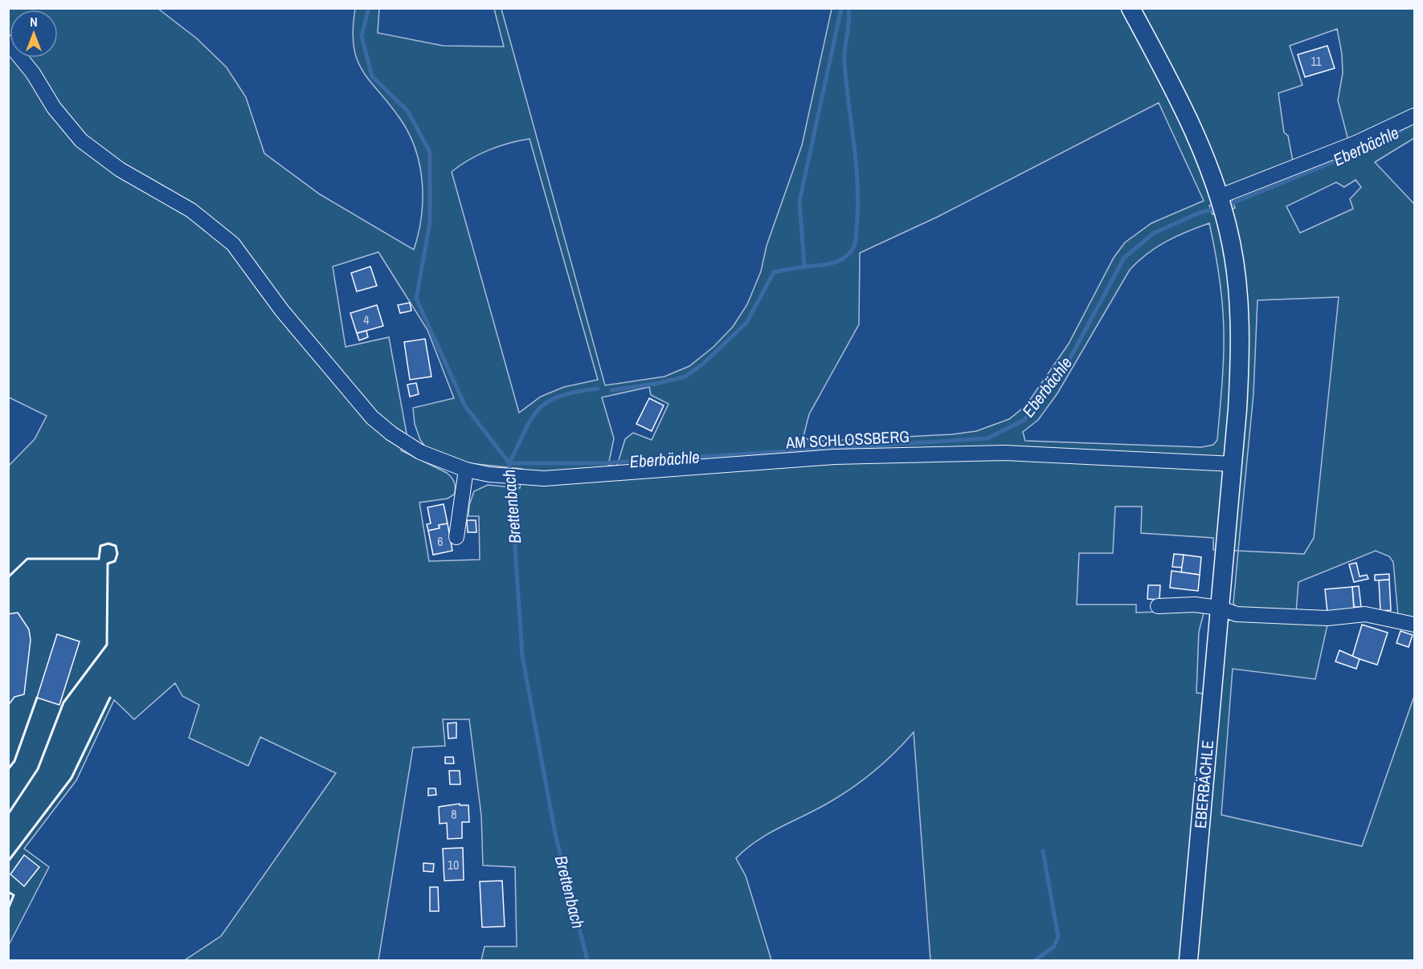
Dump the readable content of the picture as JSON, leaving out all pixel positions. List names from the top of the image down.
{
  "streets": {
    "main road": ["EBERBÄCHLE"],
    "street": ["AM SCHLOSSBERG"]
  },
  "crossings": [
    ["AM SCHLOSSBERG", "EBERBÄCHLE"]
  ],
  "water": ["Eberbächle", "Brettenbach"],
  "house_numbers": [
    "11",
    "4",
    "6",
    "8",
    "10"
  ],
  "north": "top"
}
